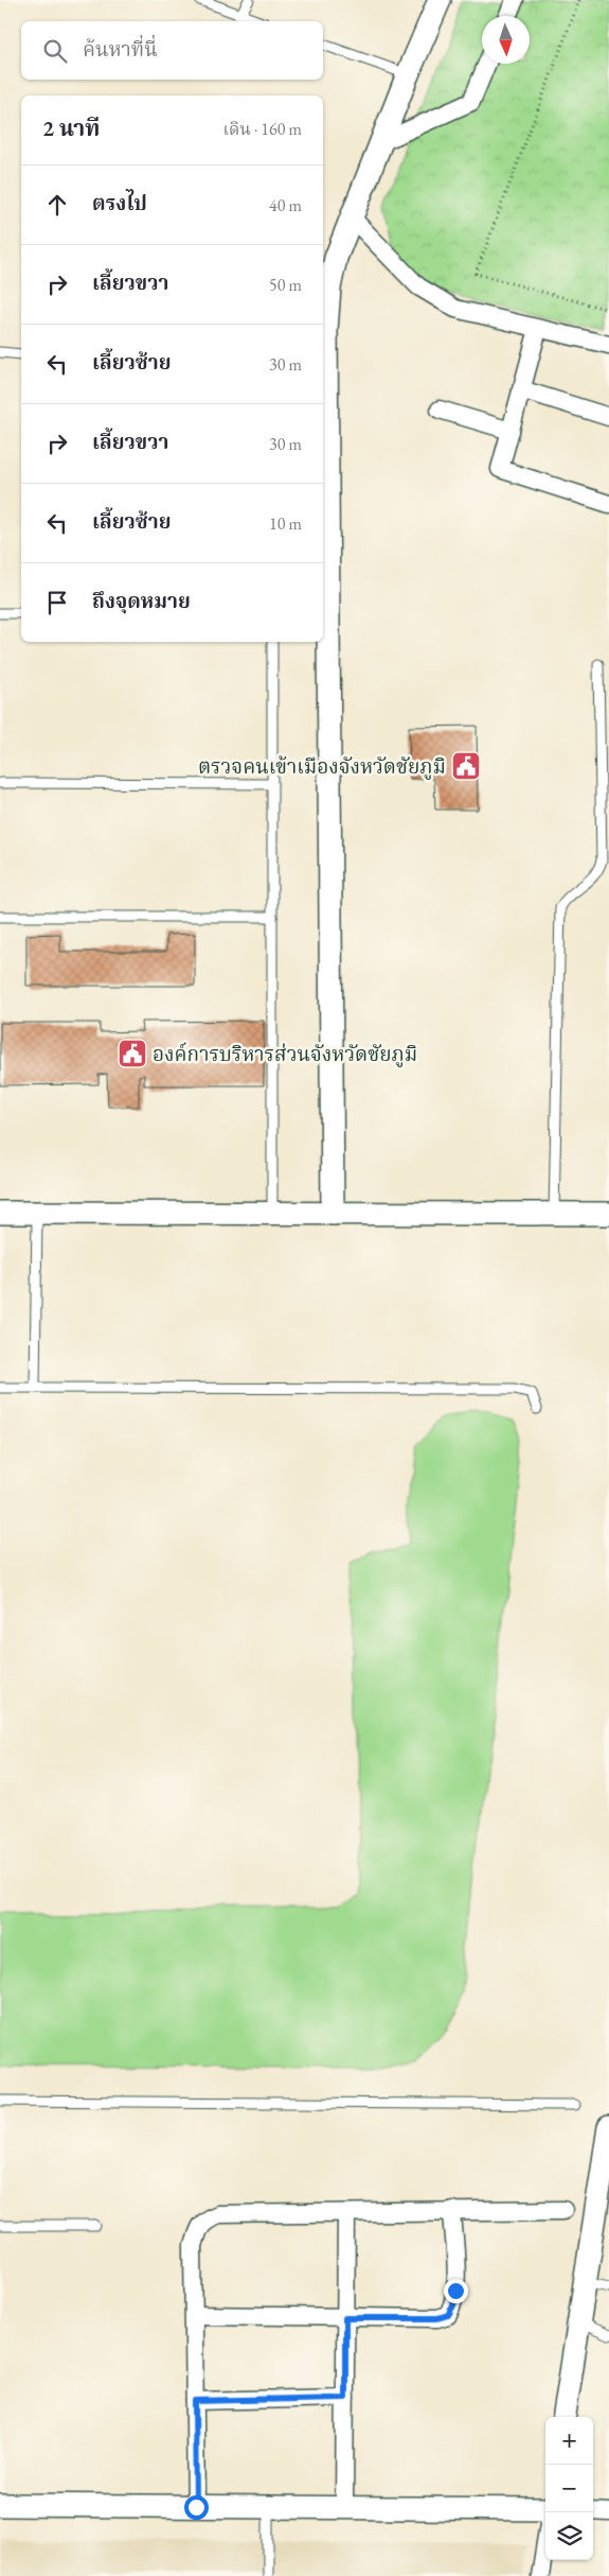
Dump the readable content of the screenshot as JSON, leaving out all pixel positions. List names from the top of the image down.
{
  "places": {
    "public building": ["ตรวจคนเข้าเมืองจังหวัดชัยภูมิ", "องค์การบริหารส่วนจังหวัดชัยภูมิ"]
  },
  "north": "bottom",
  "page": {
    "search": "ค้นหาที่นี่",
    "heading": ["2 นาที", "เดิน · 160 m"],
    "list": [
      ["ตรงไป", "40 m"],
      ["เลี้ยวขวา", "50 m"],
      ["เลี้ยวซ้าย", "30 m"],
      ["เลี้ยวขวา", "30 m"],
      ["เลี้ยวซ้าย", "10 m"],
      "ถึงจุดหมาย"
    ],
    "map_buttons": ["+", "−"]
  }
}
